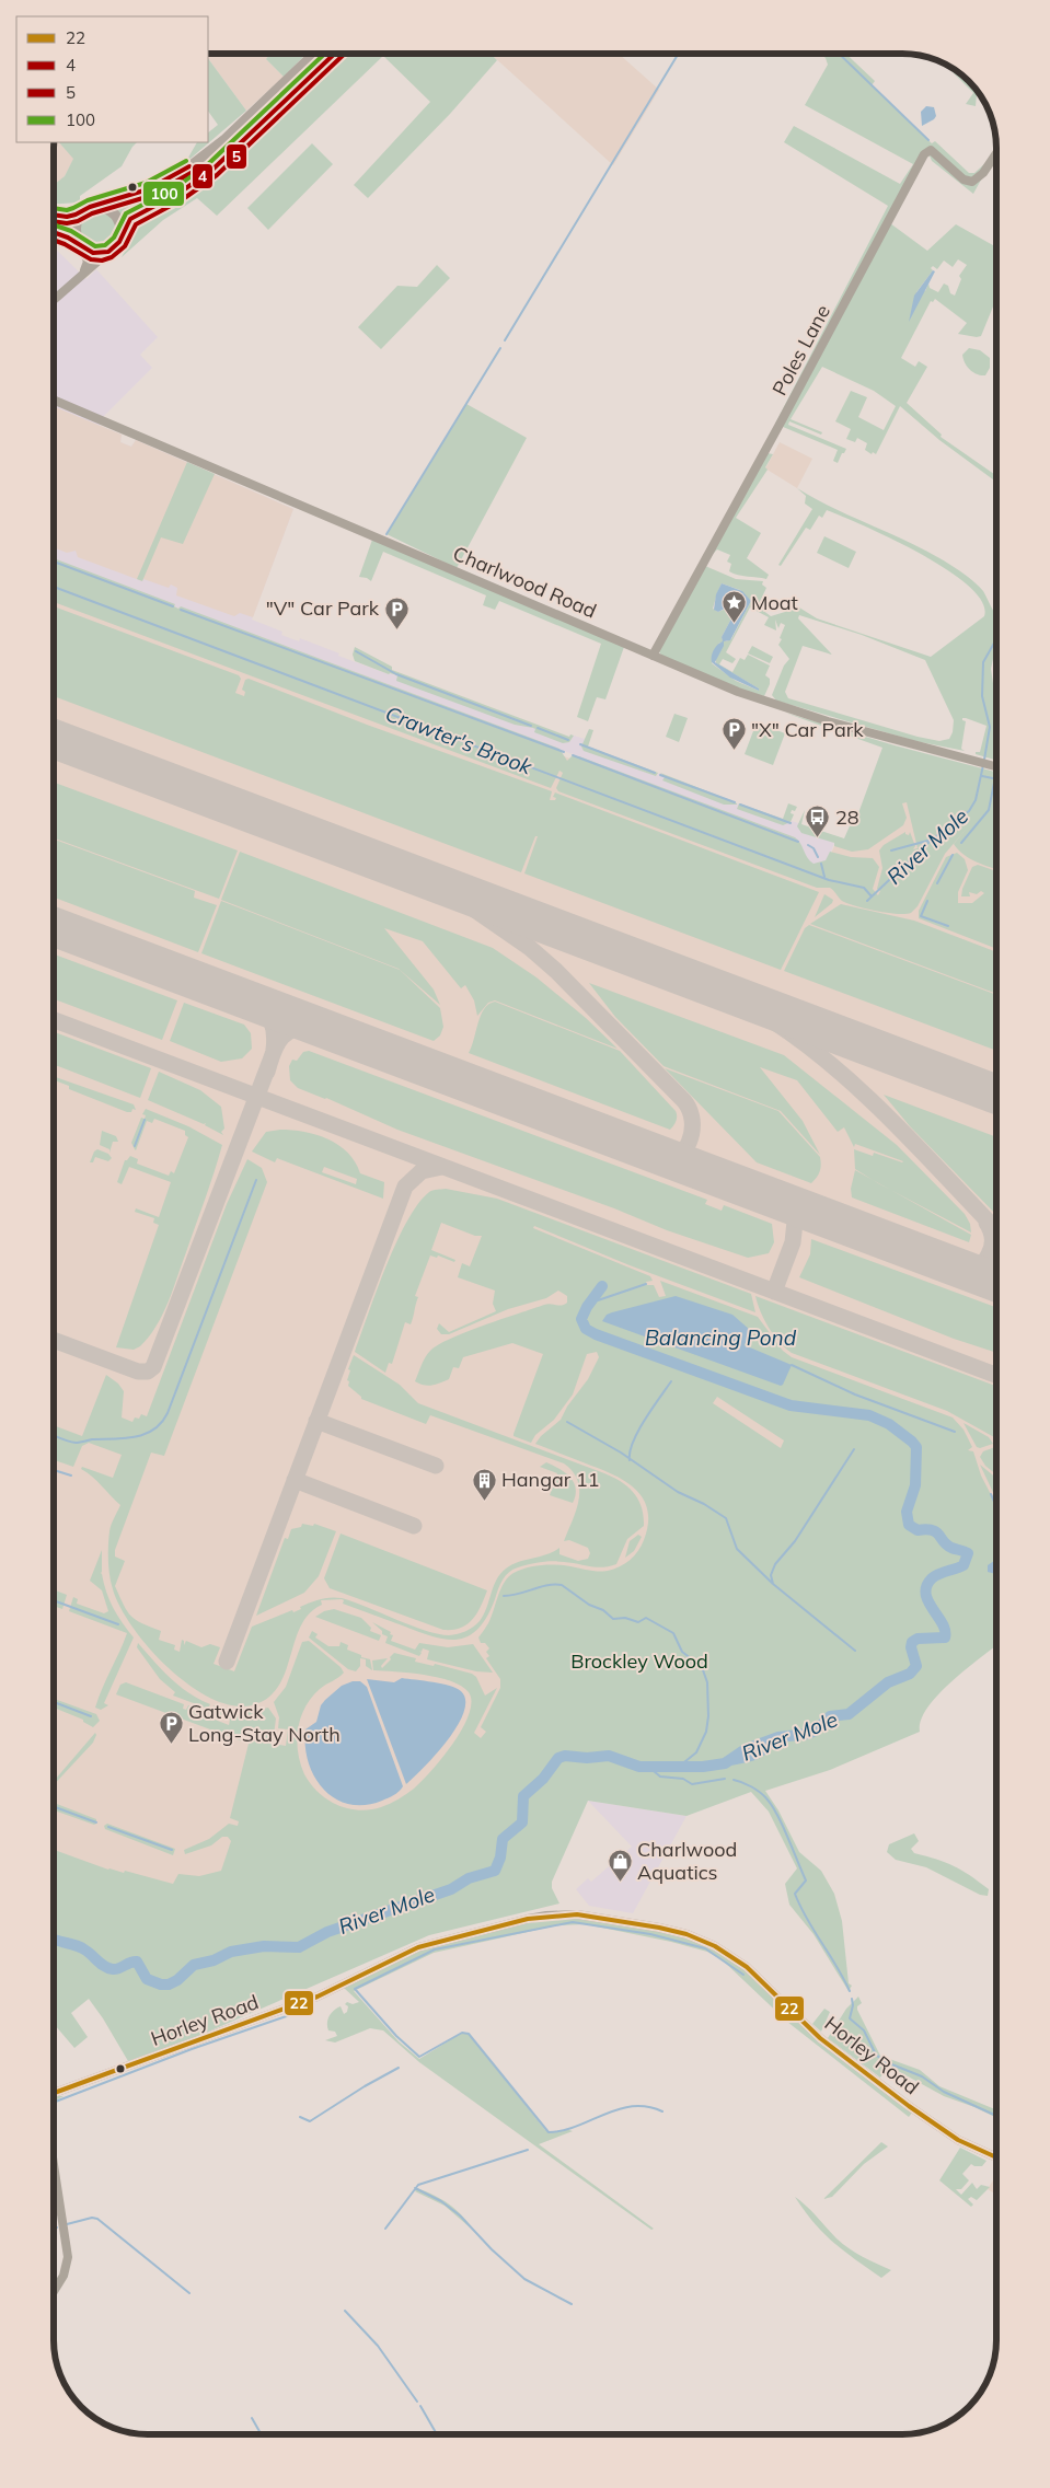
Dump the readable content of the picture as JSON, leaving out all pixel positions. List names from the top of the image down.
{
  "streets": {
    "street": ["Poles Lane", "Charlwood Road", "Horley Road"]
  },
  "crossings": [
    ["Poles Lane", "Charlwood Road"]
  ],
  "water": ["Crawter's Brook", "River Mole", "Balancing Pond"],
  "parks": ["Brockley Wood"],
  "places": {
    "place": ["Moat"],
    "parking": ["\"V\" Car Park", "\"X\" Car Park", "Gatwick Long-Stay North"],
    "bus stop": ["28"],
    "building": ["Hangar 11"],
    "shop": ["Charlwood Aquatics"]
  },
  "lines": [
    "transit line 4",
    "transit line 5",
    "transit line 100",
    "transit line 22"
  ],
  "legend": [
    "22",
    "4",
    "5",
    "100"
  ]
}
